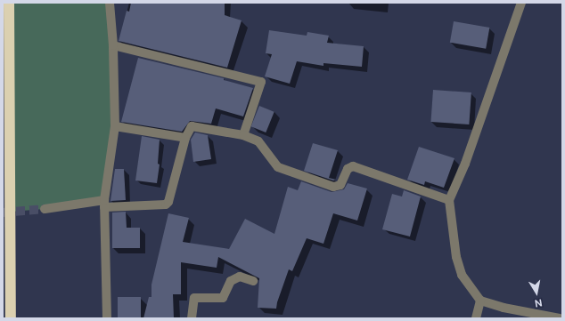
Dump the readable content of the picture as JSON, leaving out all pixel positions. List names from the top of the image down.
{
  "north": "bottom"
}
